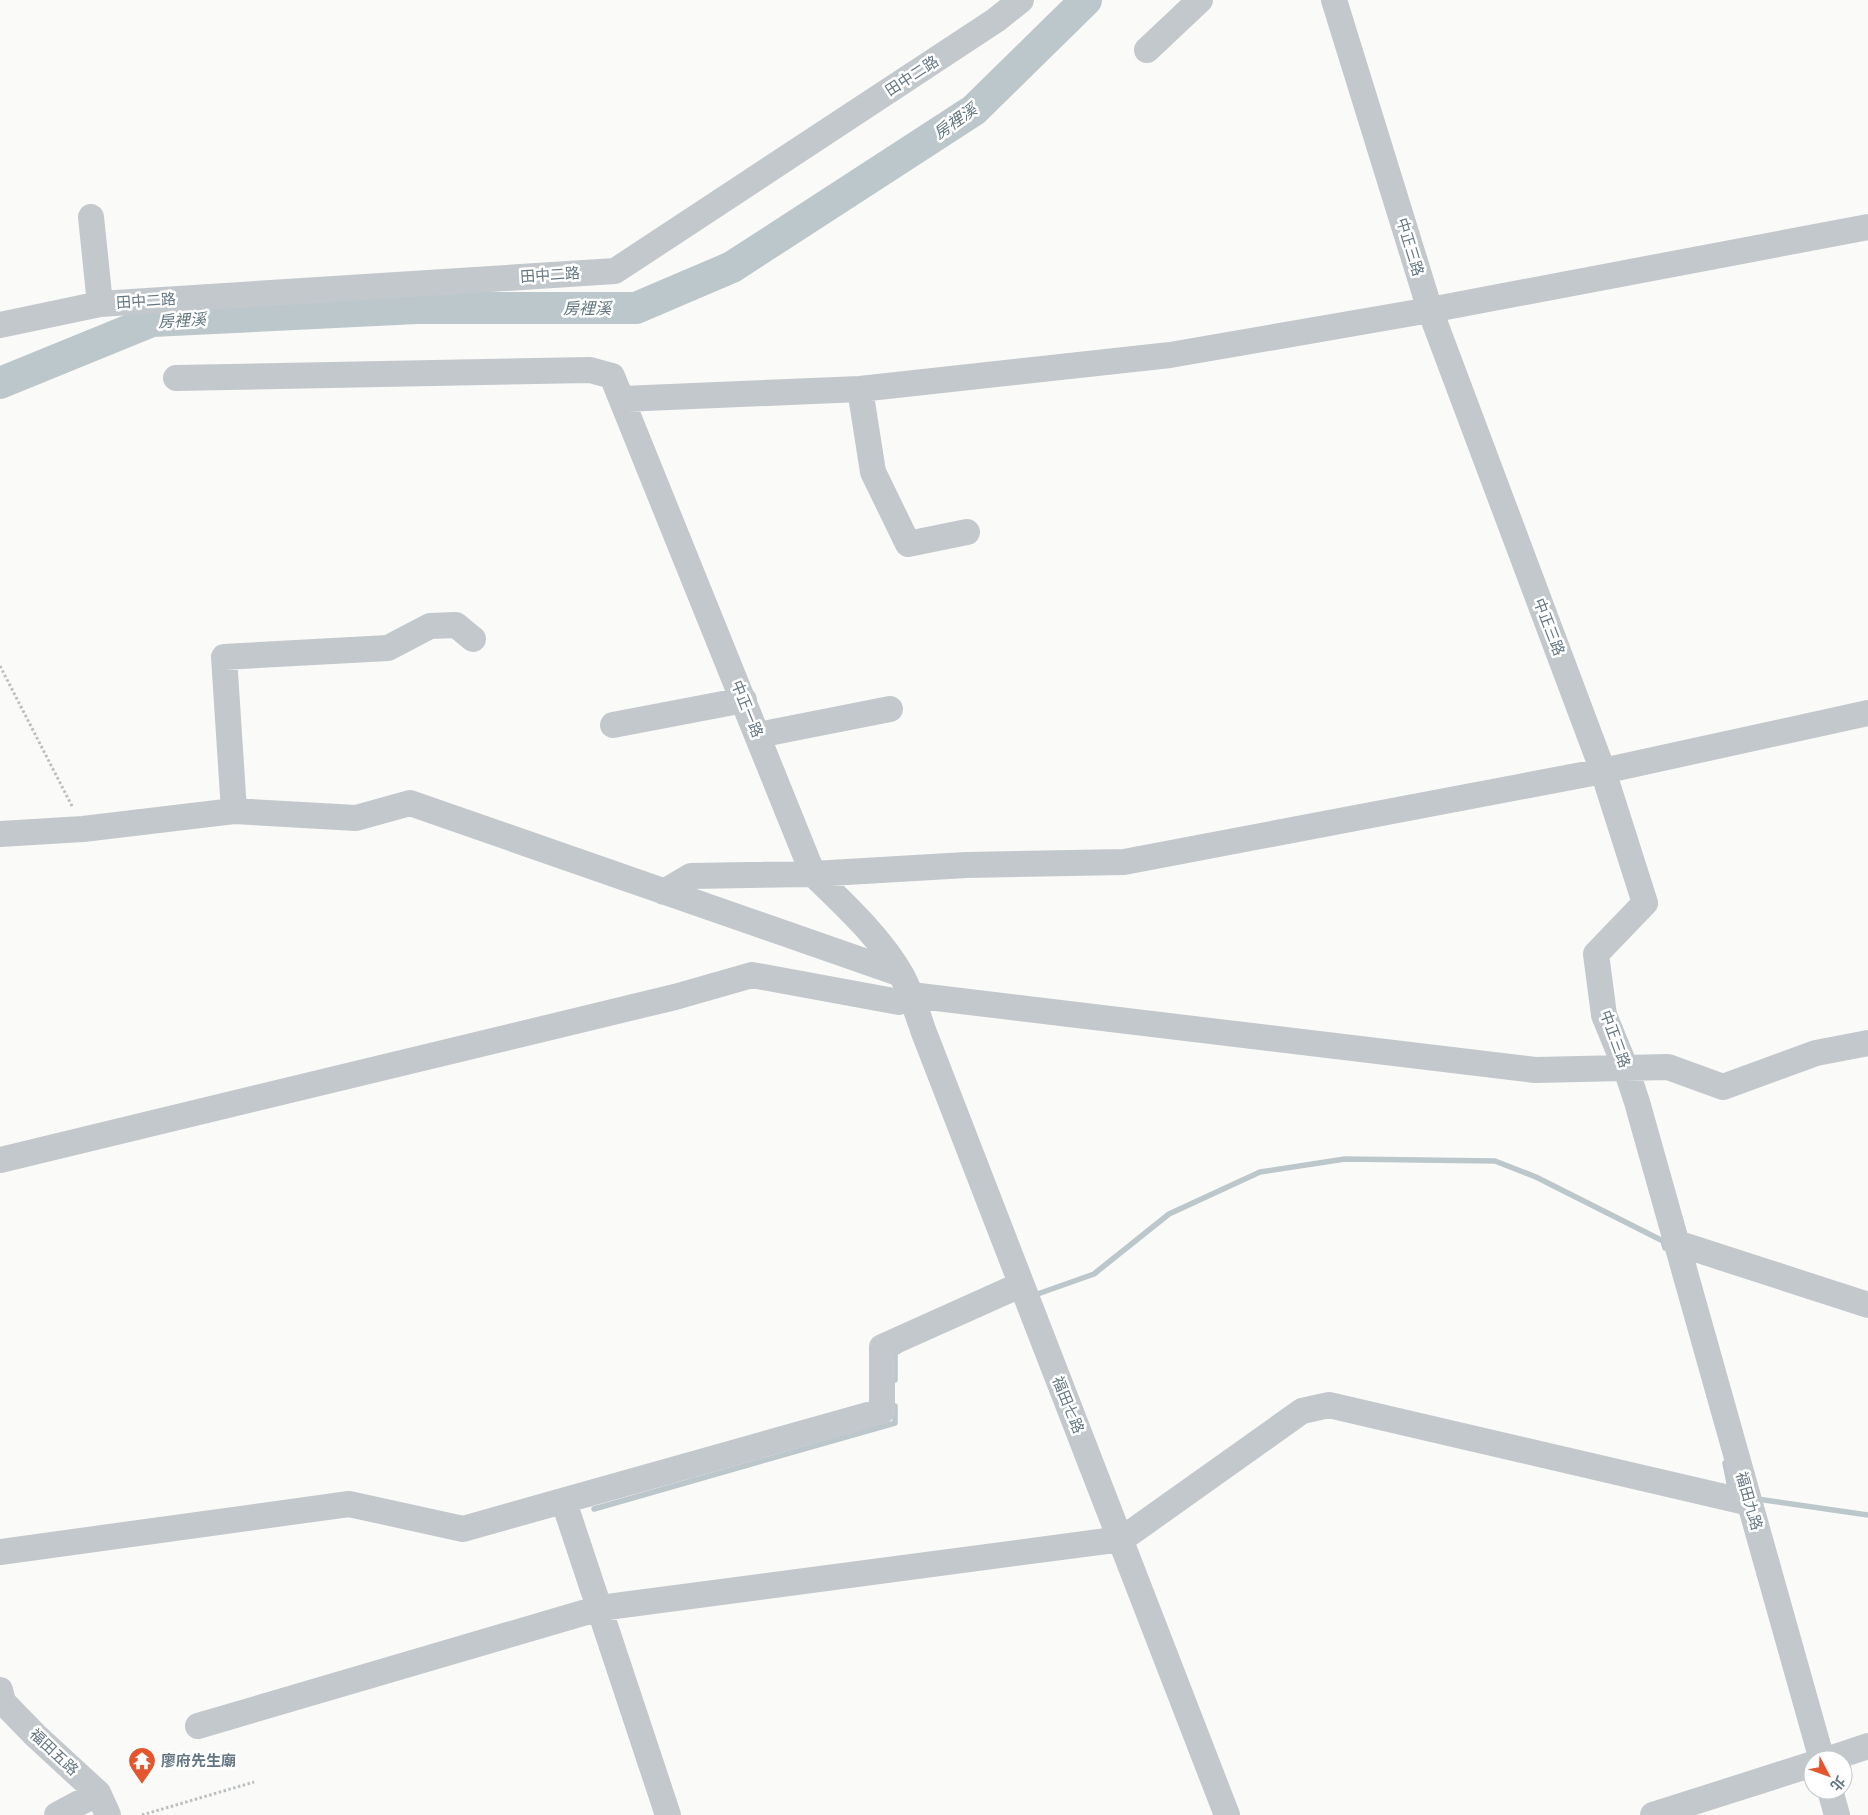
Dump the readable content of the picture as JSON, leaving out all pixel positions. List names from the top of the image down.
{
  "streets": {
    "lane": [
      "田中二路",
      "中正三路",
      "中正一路",
      "福田七路",
      "福田九路",
      "福田五路"
    ]
  },
  "crossings": [
    ["中正三路", "福田九路"],
    ["中正一路", "福田七路"]
  ],
  "water": ["房裡溪"],
  "places": {
    "temple": ["廖府先生廟"]
  },
  "north": "bottom right"
}
